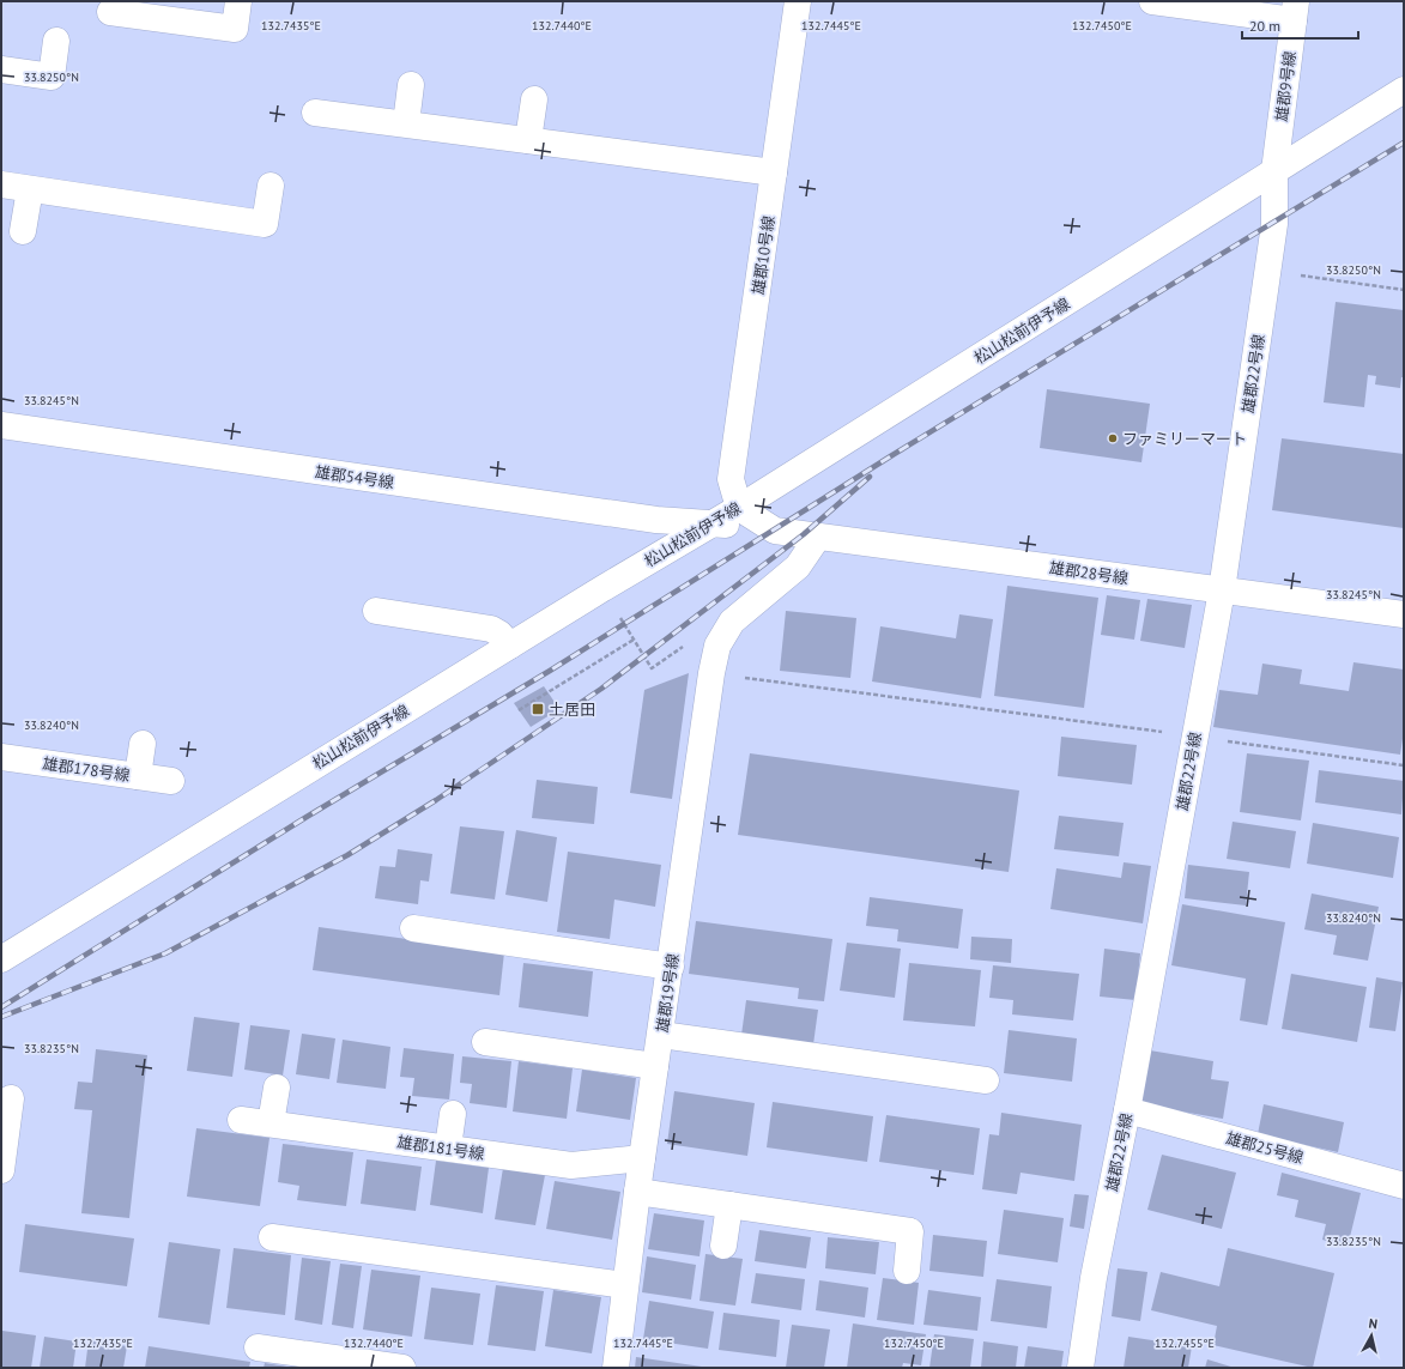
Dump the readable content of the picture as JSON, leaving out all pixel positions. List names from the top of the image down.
{
  "streets": {
    "street": [
      "雄郡9号線",
      "雄郡10号線",
      "松山松前伊予線",
      "雄郡22号線",
      "雄郡54号線",
      "雄郡28号線",
      "雄郡178号線",
      "雄郡19号線",
      "雄郡181号線",
      "雄郡25号線"
    ]
  },
  "crossings": [
    ["雄郡9号線", "松山松前伊予線"],
    ["雄郡9号線", "雄郡22号線"],
    ["雄郡10号線", "松山松前伊予線"],
    ["雄郡10号線", "雄郡28号線"],
    ["松山松前伊予線", "雄郡22号線"],
    ["松山松前伊予線", "雄郡54号線"],
    ["松山松前伊予線", "雄郡28号線"],
    ["雄郡22号線", "雄郡28号線"],
    ["雄郡22号線", "雄郡25号線"],
    ["雄郡54号線", "雄郡28号線"],
    ["雄郡19号線", "雄郡181号線"]
  ],
  "places": {
    "other": ["ファミリーマート"],
    "transit": ["土居田"]
  },
  "scale_bar": "20 m",
  "north": "top",
  "coordinates": [
    "132.7435°E",
    "132.7440°E",
    "132.7445°E",
    "132.7450°E",
    "33.8250°N",
    "33.8245°N",
    "33.8240°N",
    "33.8235°N",
    "132.7455°E"
  ]
}
